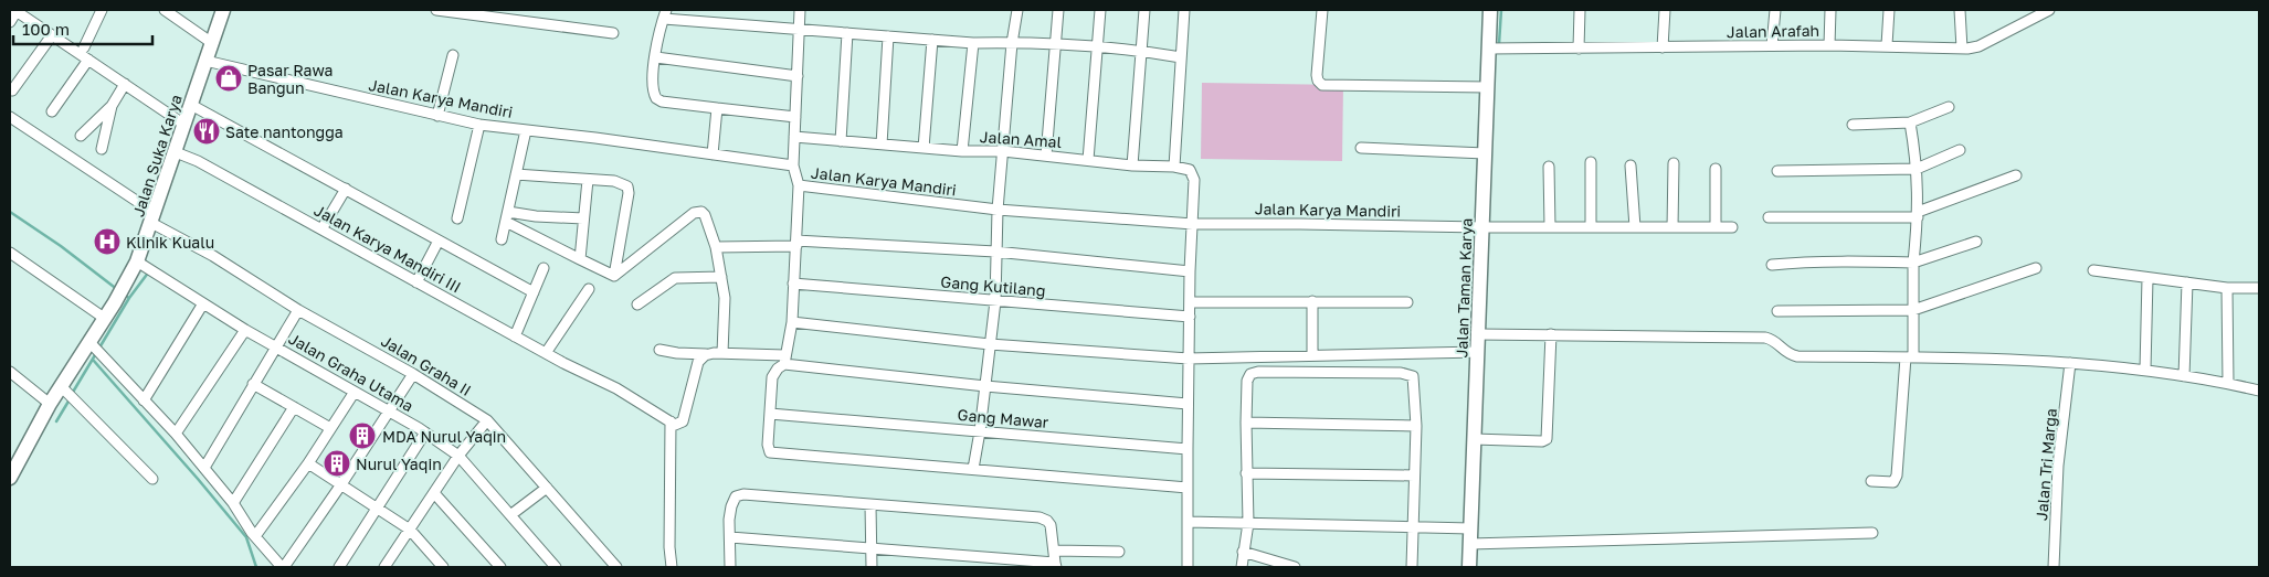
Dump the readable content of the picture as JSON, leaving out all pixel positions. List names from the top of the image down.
{
  "streets": {
    "street": [
      "Jalan Arafah",
      "Jalan Karya Mandiri",
      "Jalan Amal",
      "Jalan Suka Karya",
      "Jalan Karya Mandiri III",
      "Gang Kutilang",
      "Jalan Taman Karya",
      "Jalan Graha II",
      "Jalan Graha Utama",
      "Gang Mawar",
      "Jalan Tri Marga"
    ]
  },
  "crossings": [
    ["Jalan Arafah", "Jalan Taman Karya"],
    ["Jalan Karya Mandiri", "Jalan Suka Karya"],
    ["Jalan Karya Mandiri", "Jalan Taman Karya"],
    ["Jalan Suka Karya", "Jalan Karya Mandiri III"],
    ["Jalan Suka Karya", "Jalan Graha II"],
    ["Jalan Suka Karya", "Jalan Graha Utama"]
  ],
  "places": {
    "shop": ["Pasar Rawa Bangun"],
    "restaurant": ["Sate nantongga"],
    "hospital": ["Klinik Kualu"],
    "building": ["MDA Nurul Yaqin", "Nurul Yaqin"]
  },
  "scale_bar": "100 m"
}
